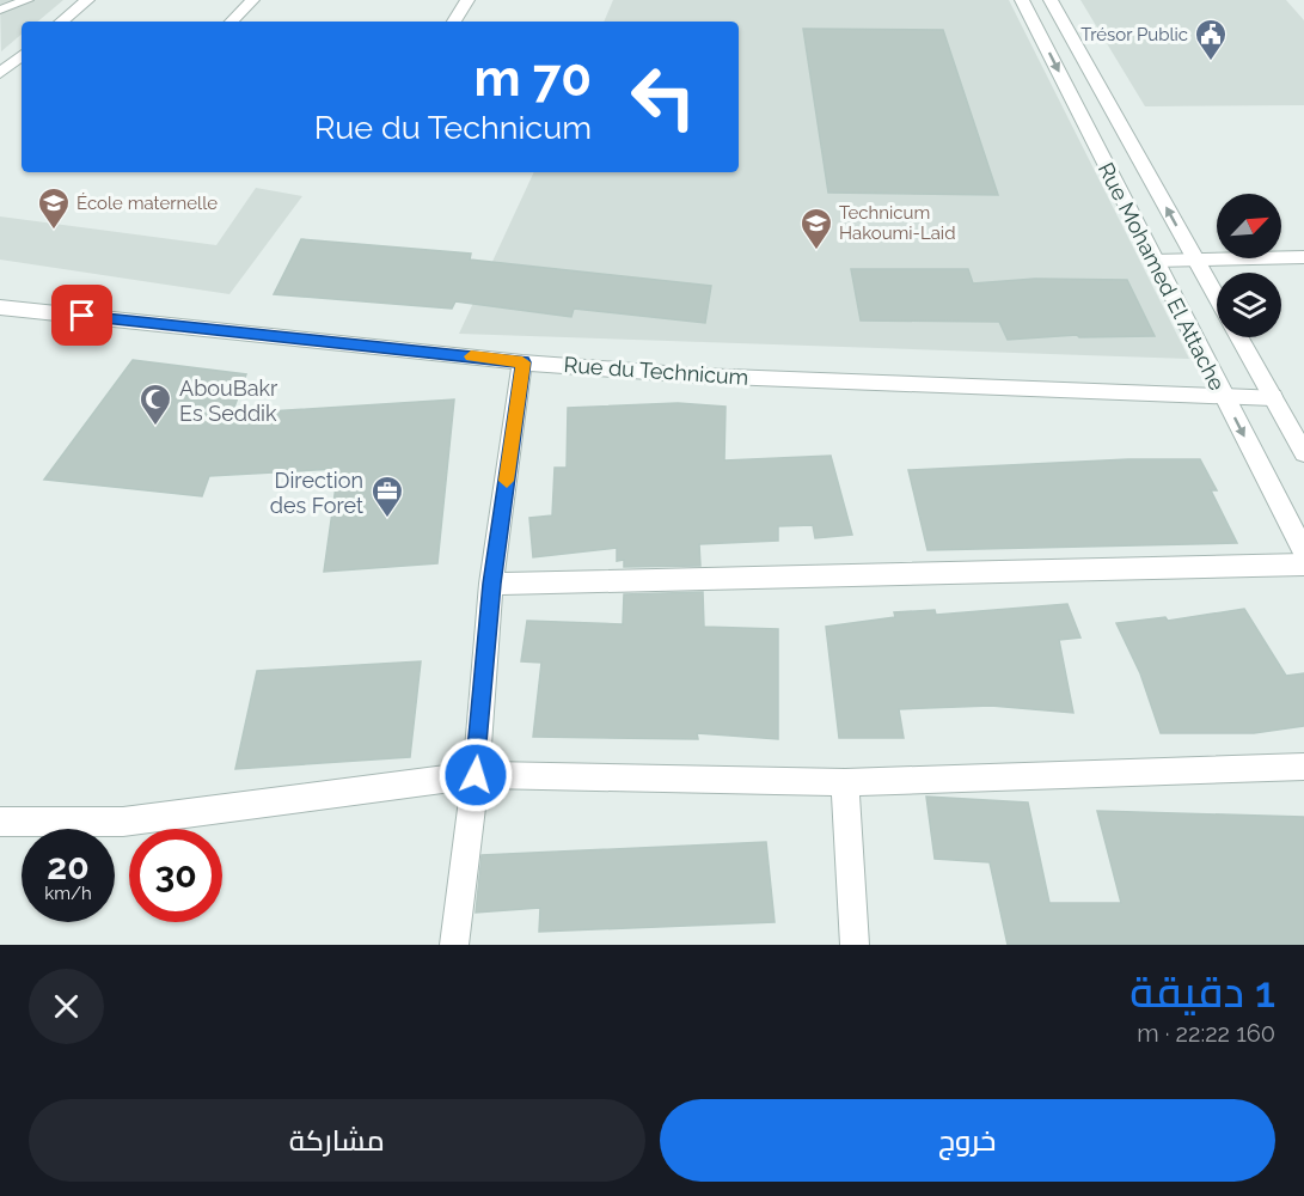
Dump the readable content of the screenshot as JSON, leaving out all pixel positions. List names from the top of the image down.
{
  "streets": {
    "street": ["Rue Mohamed El Attache", "Rue du Technicum"]
  },
  "crossings": [
    ["Rue Mohamed El Attache", "Rue du Technicum"]
  ],
  "places": {
    "public building": ["Trésor Public"],
    "school or university": ["École maternelle", "Technicum Hakoumi-Laid"],
    "mosque": ["AbouBakr Es Seddik"],
    "office": ["Direction des Foret"]
  },
  "north": "top right",
  "page": {
    "turn": ["70 m", "Rue du Technicum"],
    "speed": "20 km/h",
    "limit": "30",
    "heading": ["1 دقيقة", "160 m · 22:22"],
    "buttons": ["خروج", "مشاركة"]
  }
}
